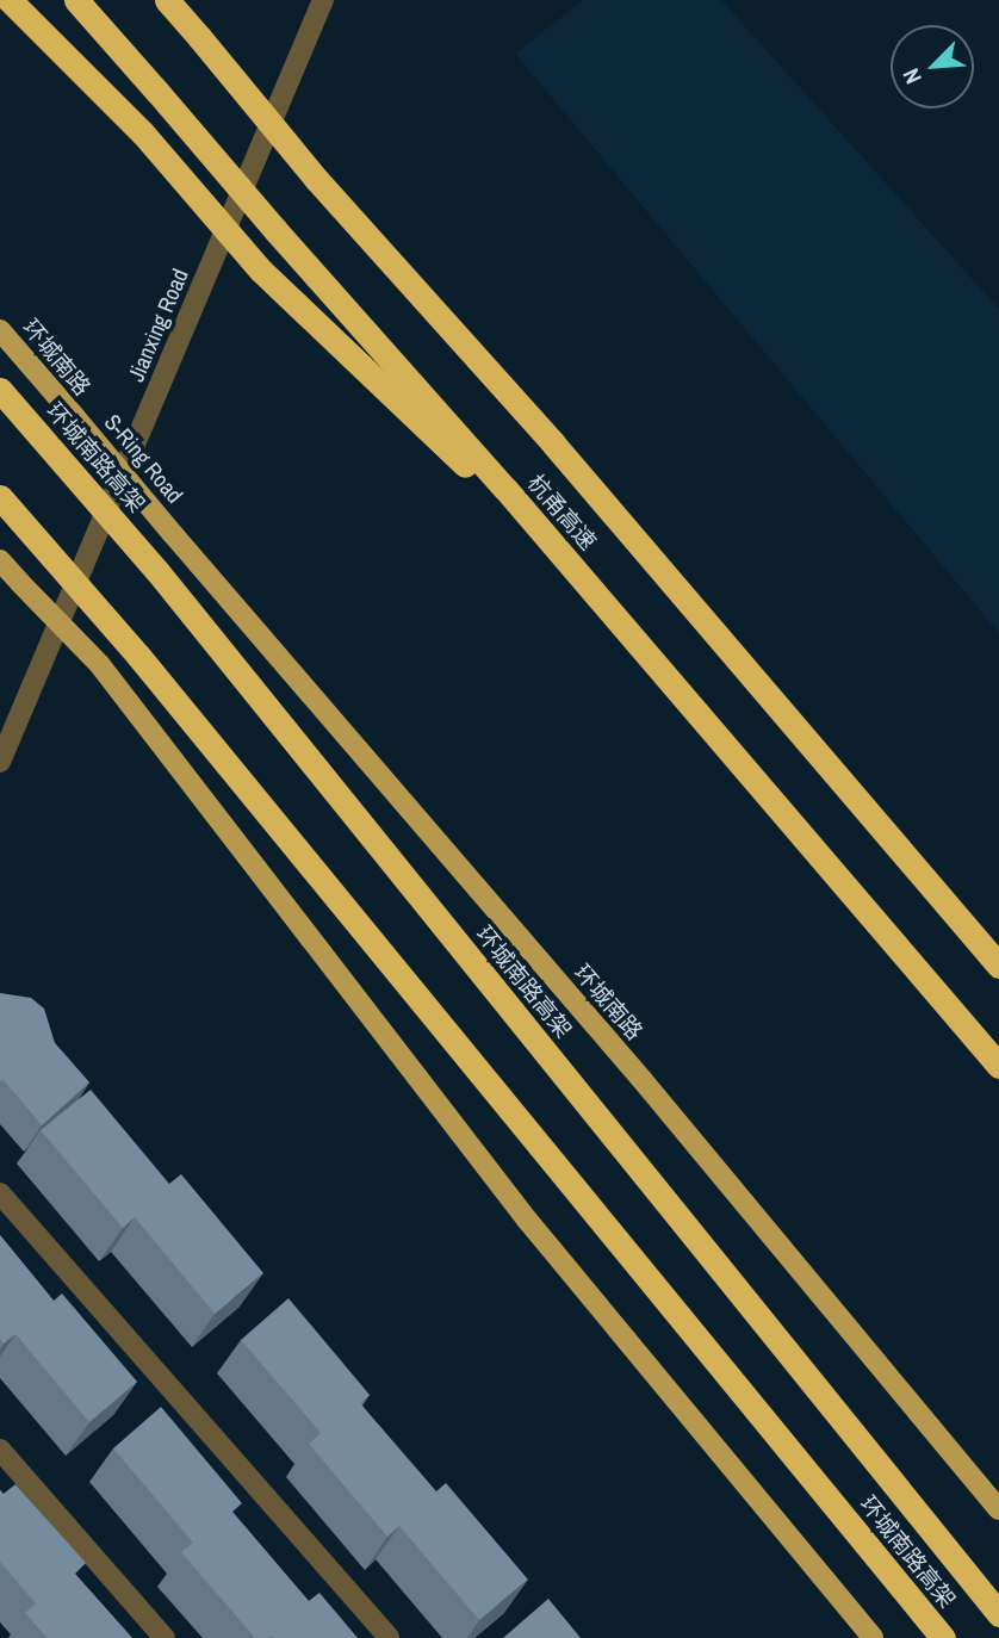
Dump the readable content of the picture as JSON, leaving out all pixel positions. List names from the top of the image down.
{
  "streets": {
    "highway": ["环城南路高架", "杭甬高速"],
    "main road": ["环城南路", "S-Ring Road"],
    "street": ["Jianxing Road"]
  },
  "crossings": [
    ["环城南路", "S-Ring Road"]
  ],
  "north": "bottom left"
}
